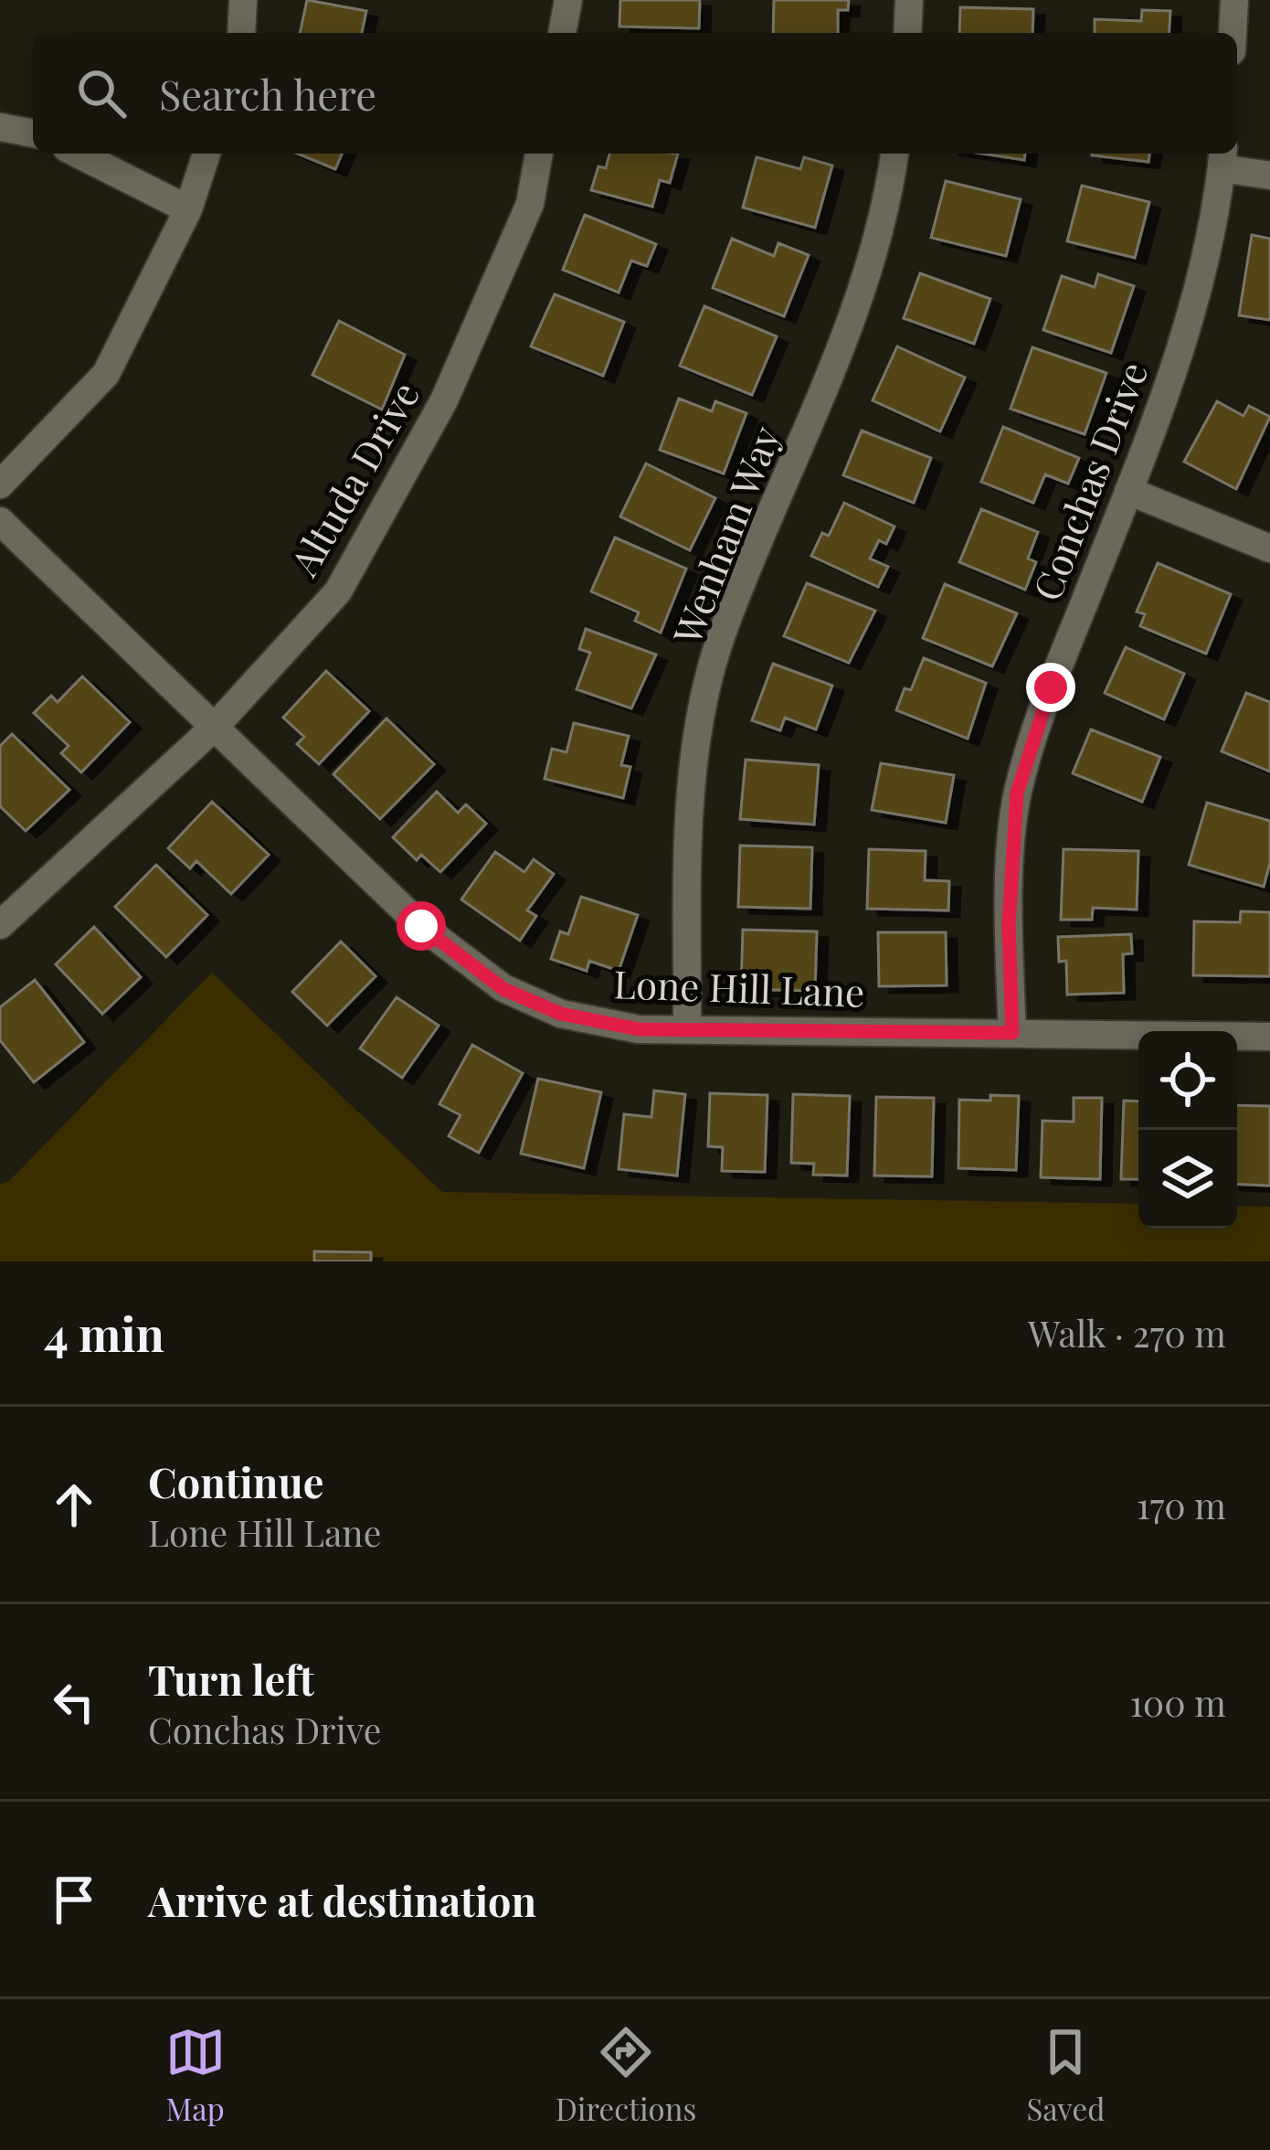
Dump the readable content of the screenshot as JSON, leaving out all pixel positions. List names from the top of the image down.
{
  "streets": {
    "street": [
      "Altuda Drive",
      "Conchas Drive",
      "Wenham Way",
      "Lone Hill Lane"
    ]
  },
  "crossings": [
    ["Altuda Drive", "Lone Hill Lane"],
    ["Conchas Drive", "Lone Hill Lane"],
    ["Wenham Way", "Lone Hill Lane"]
  ],
  "page": {
    "search": "Search here",
    "heading": ["4 min", "Walk · 270 m"],
    "list": [
      ["Continue", "Lone Hill Lane", "170 m"],
      ["Turn left", "Conchas Drive", "100 m"],
      "Arrive at destination"
    ],
    "nav": ["Map", "Directions", "Saved"]
  }
}
